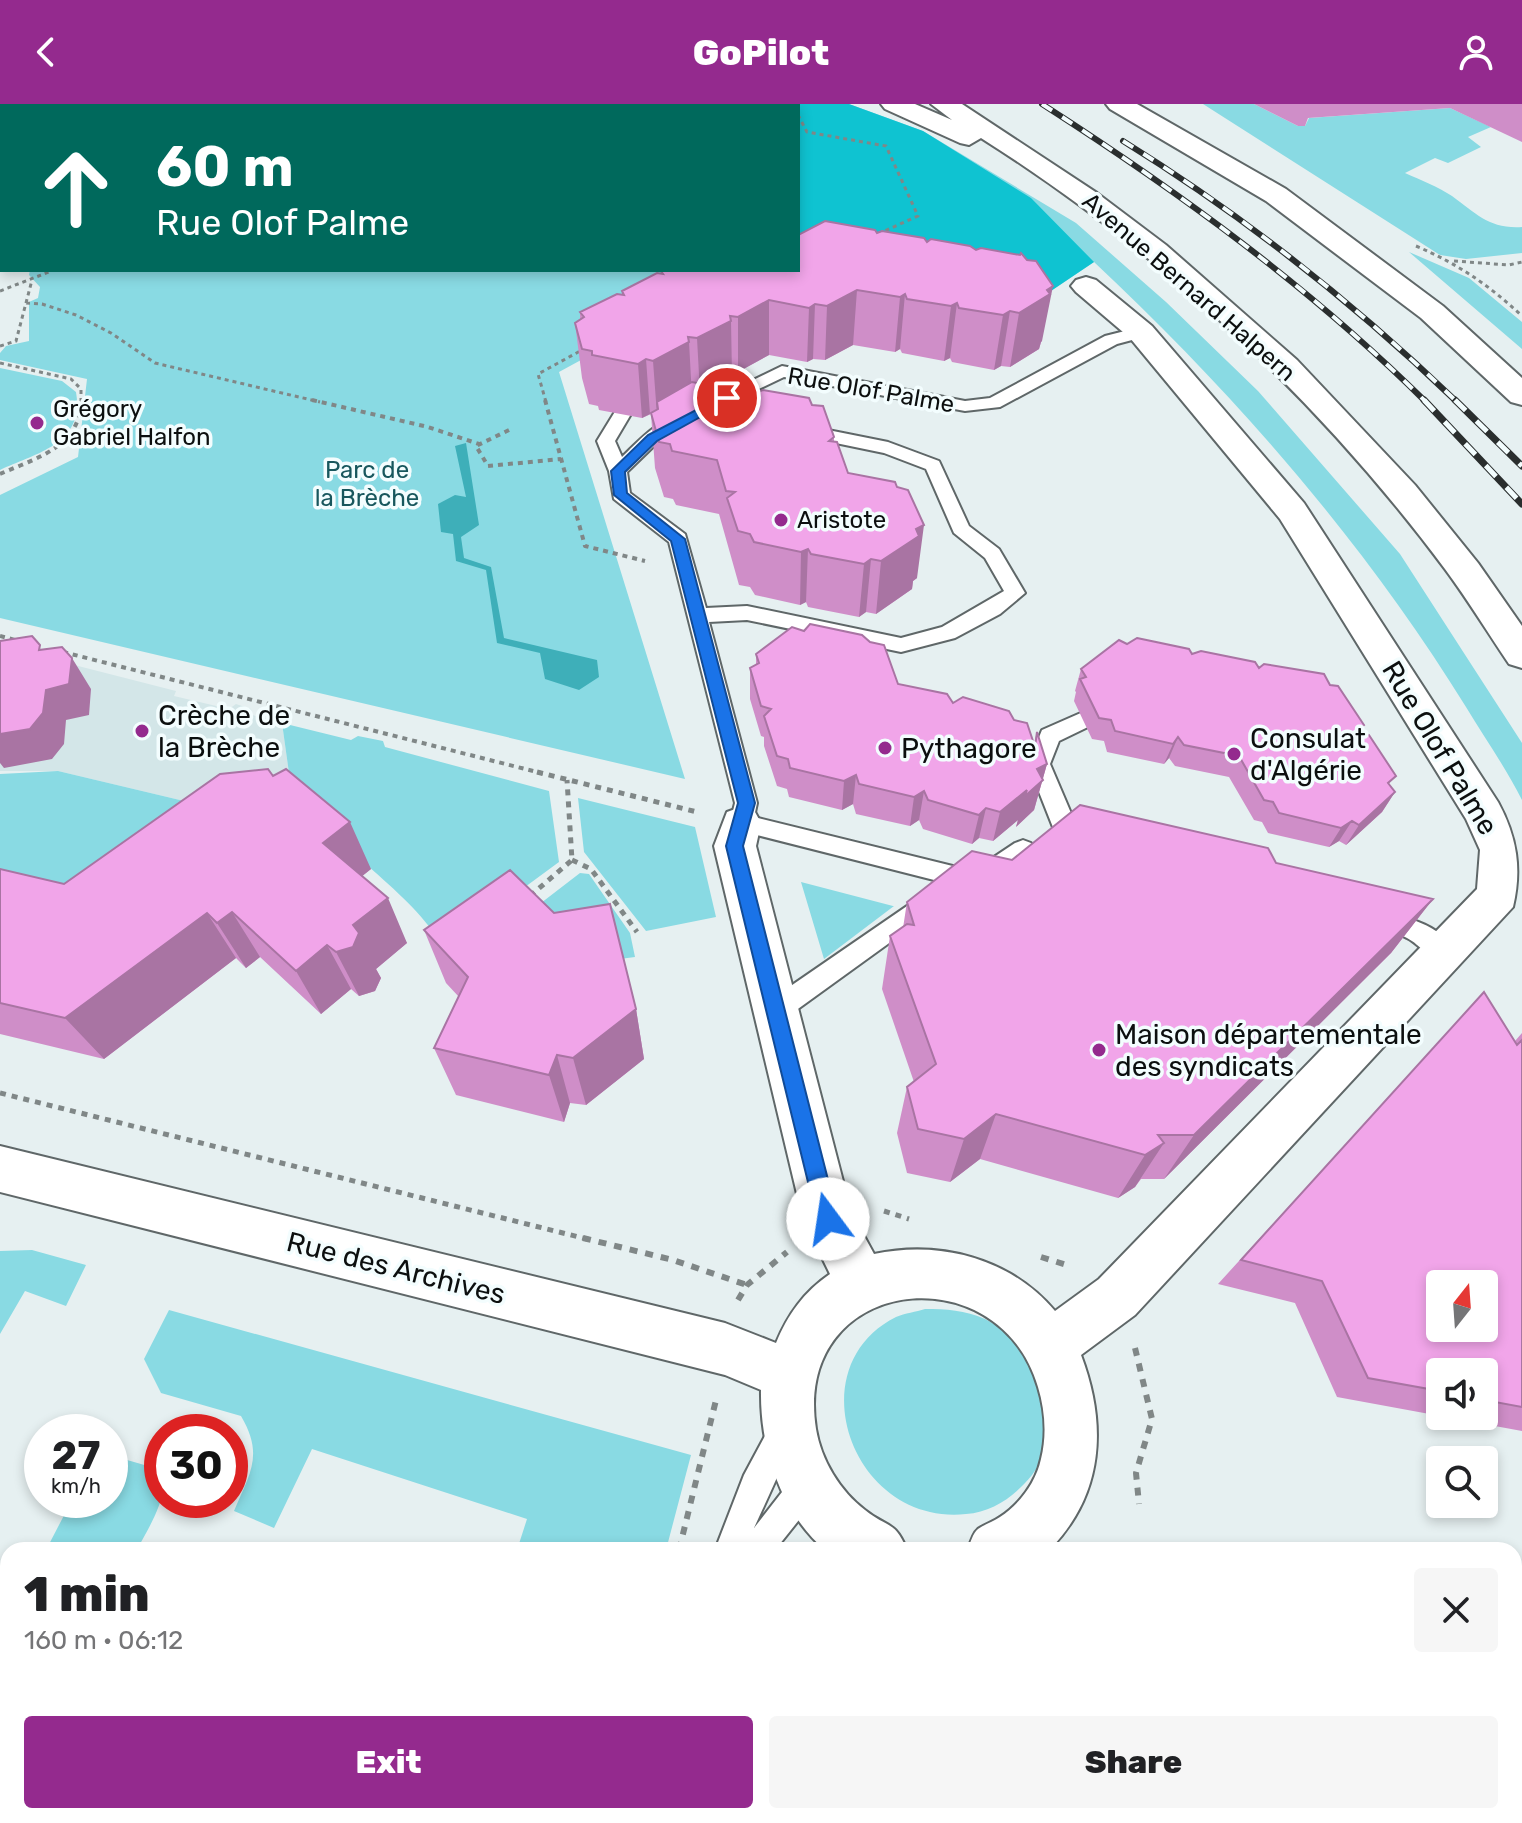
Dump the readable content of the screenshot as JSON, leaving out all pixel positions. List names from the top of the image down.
{
  "streets": {
    "main road": ["Avenue Bernard Halpern", "Rue Olof Palme", "Rue des Archives"]
  },
  "parks": ["Parc de la Brèche"],
  "places": [
    "Grégory Gabriel Halfon",
    "Aristote",
    "Crèche de la Brèche",
    "Pythagore",
    "Consulat d'Algérie",
    "Maison départementale des syndicats"
  ],
  "north": "top",
  "page": {
    "header": "GoPilot",
    "turn": ["60 m", "Rue Olof Palme"],
    "speed": "27 km/h",
    "limit": "30",
    "heading": ["1 min", "160 m · 06:12"],
    "buttons": ["Exit", "Share"]
  }
}
